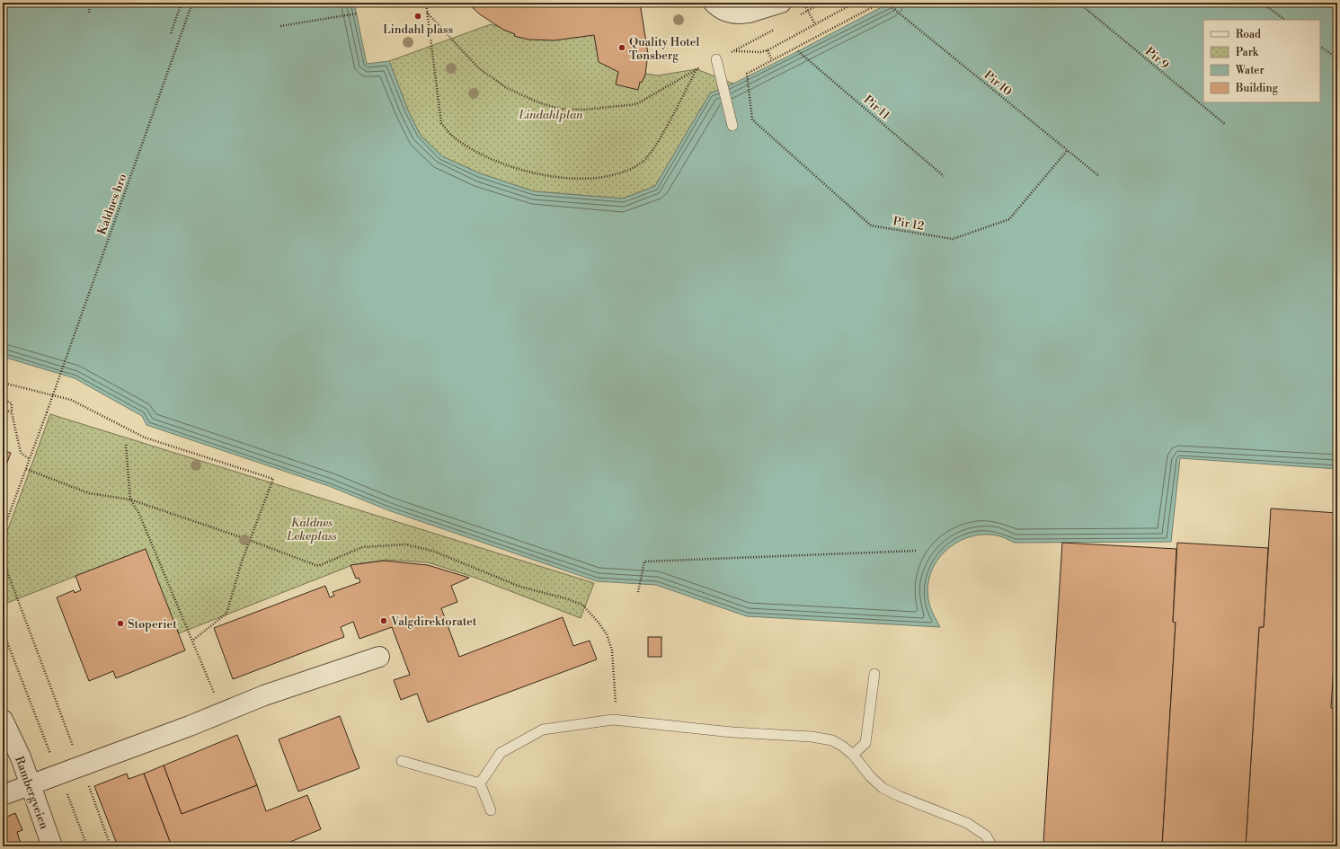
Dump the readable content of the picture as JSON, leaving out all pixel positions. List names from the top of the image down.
{
  "streets": {
    "street": ["Rambergveien"],
    "path": [
      "Pir 9",
      "Pir 10",
      "Pir 11",
      "Kaldnes bro",
      "Pir 12"
    ]
  },
  "crossings": [
    ["Pir 10", "Pir 12"]
  ],
  "parks": ["Lindahlplan", "Kaldnes Lekeplass"],
  "places": [
    "Lindahl plass",
    "Quality Hotel Tønsberg",
    "Valgdirektoratet",
    "Støperiet"
  ],
  "legend": [
    "Road",
    "Park",
    "Water",
    "Building"
  ]
}
